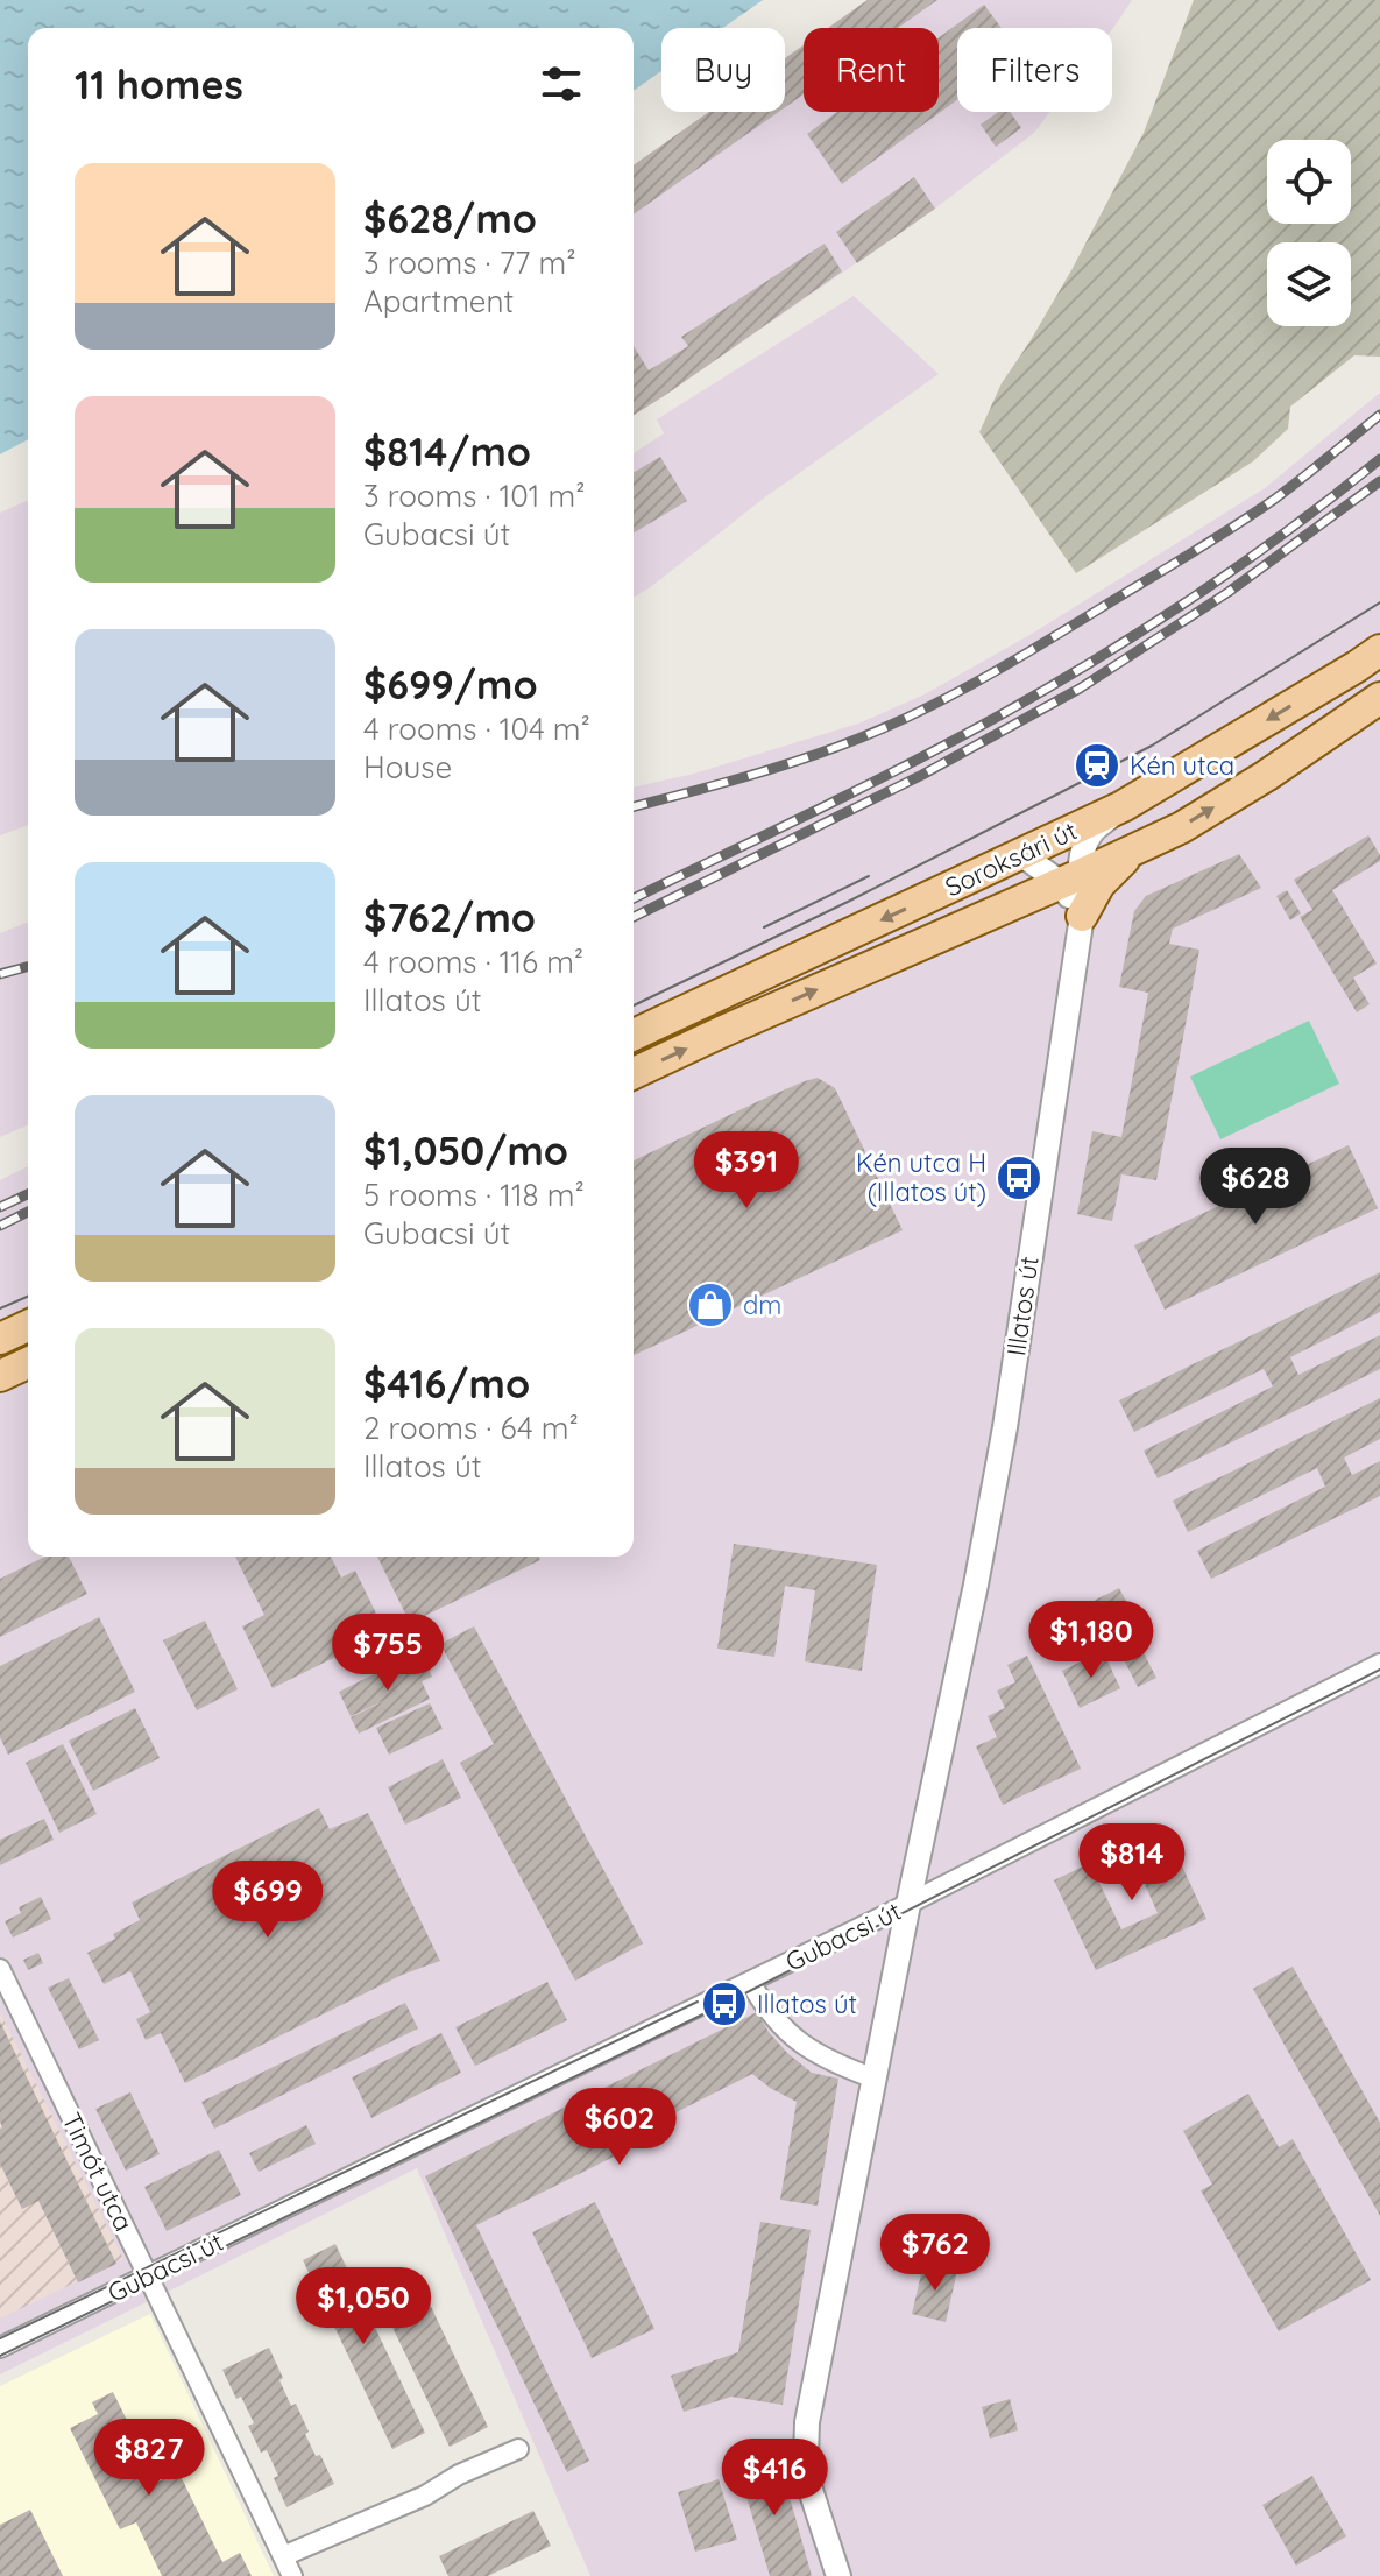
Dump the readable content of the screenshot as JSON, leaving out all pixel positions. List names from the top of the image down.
{
  "streets": {
    "main road": ["Soroksári út"],
    "street": ["Illatos út", "Gubacsi út", "Timót utca"]
  },
  "crossings": [
    ["Soroksári út", "Illatos út"],
    ["Illatos út", "Gubacsi út"],
    ["Gubacsi út", "Timót utca"]
  ],
  "places": {
    "station": ["Kén utca"],
    "bus stop": ["Kén utca H (Illatos út)", "Illatos út"],
    "shop": ["dm"]
  },
  "page": {
    "chip": ["Buy", "Rent", "Filters"],
    "heading": "11 homes",
    "list": [
      {
        "name": "$628/mo",
        "note": "3 rooms · 77 m² · Apartment"
      },
      {
        "name": "$814/mo",
        "note": "3 rooms · 101 m² · Gubacsi út"
      },
      {
        "name": "$699/mo",
        "note": "4 rooms · 104 m² · House"
      },
      {
        "name": "$762/mo",
        "note": "4 rooms · 116 m² · Illatos út"
      },
      {
        "name": "$1,050/mo",
        "note": "5 rooms · 118 m² · Gubacsi út"
      },
      {
        "name": "$416/mo",
        "note": "2 rooms · 64 m² · Illatos út"
      }
    ],
    "price": [
      "$391",
      "$628",
      "$1,180",
      "$755",
      "$814",
      "$699",
      "$602",
      "$762",
      "$1,050",
      "$827",
      "$416"
    ]
  }
}
